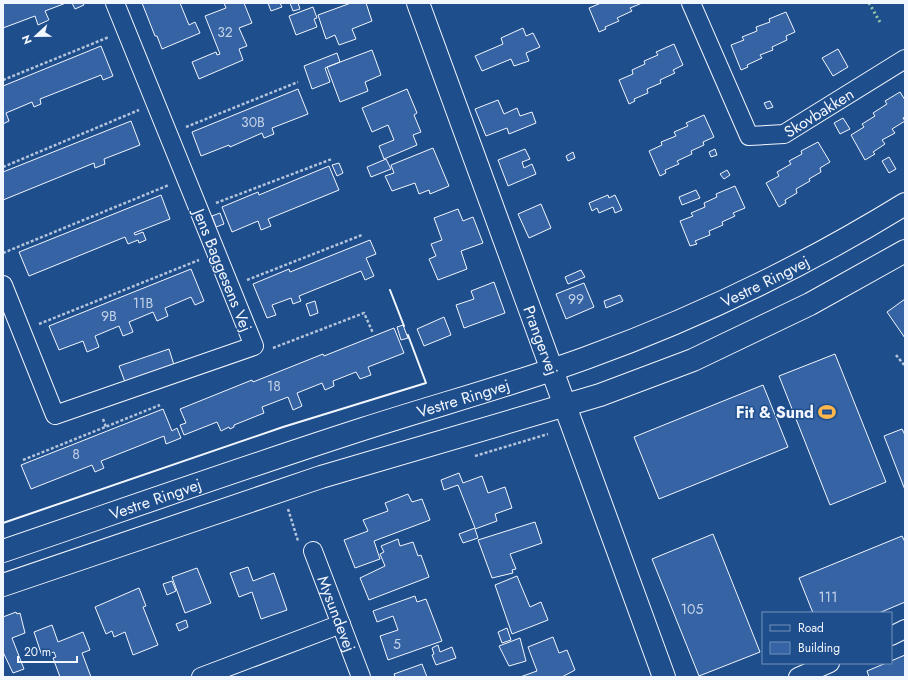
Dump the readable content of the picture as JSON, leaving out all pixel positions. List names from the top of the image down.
{
  "streets": {
    "main road": ["Vestre Ringvej", "Prangervej"],
    "street": ["Skovbakken", "Jens Baggesens Vej", "Mysundevej"]
  },
  "crossings": [
    ["Vestre Ringvej", "Prangervej"]
  ],
  "places": {
    "sports": ["Fit & Sund"]
  },
  "house_numbers": [
    "32",
    "30B",
    "99",
    "11B",
    "9B",
    "18",
    "8",
    "111",
    "105",
    "5"
  ],
  "legend": ["Road", "Building"],
  "scale_bar": "20 m",
  "north": "left"
}
